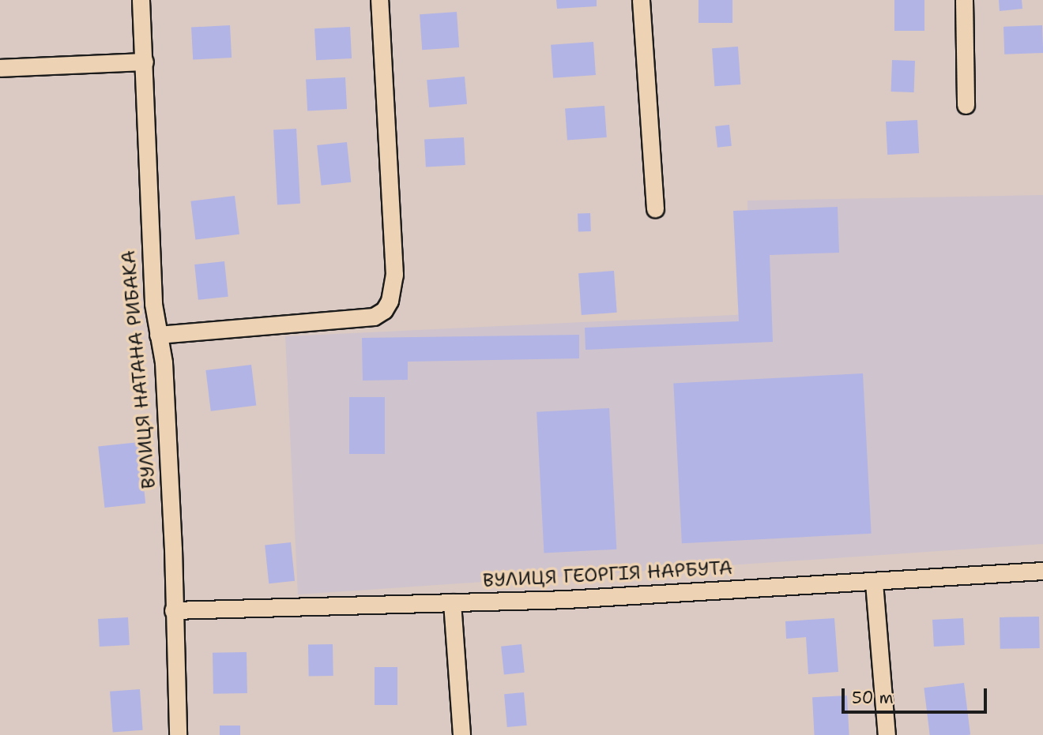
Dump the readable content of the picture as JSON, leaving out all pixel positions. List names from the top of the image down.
{
  "streets": {
    "street": ["ВУЛИЦЯ НАТАНА РИБАКА", "ВУЛИЦЯ ГЕОРГІЯ НАРБУТА"]
  },
  "crossings": [
    ["ВУЛИЦЯ НАТАНА РИБАКА", "ВУЛИЦЯ ГЕОРГІЯ НАРБУТА"]
  ],
  "scale_bar": "50 m"
}
